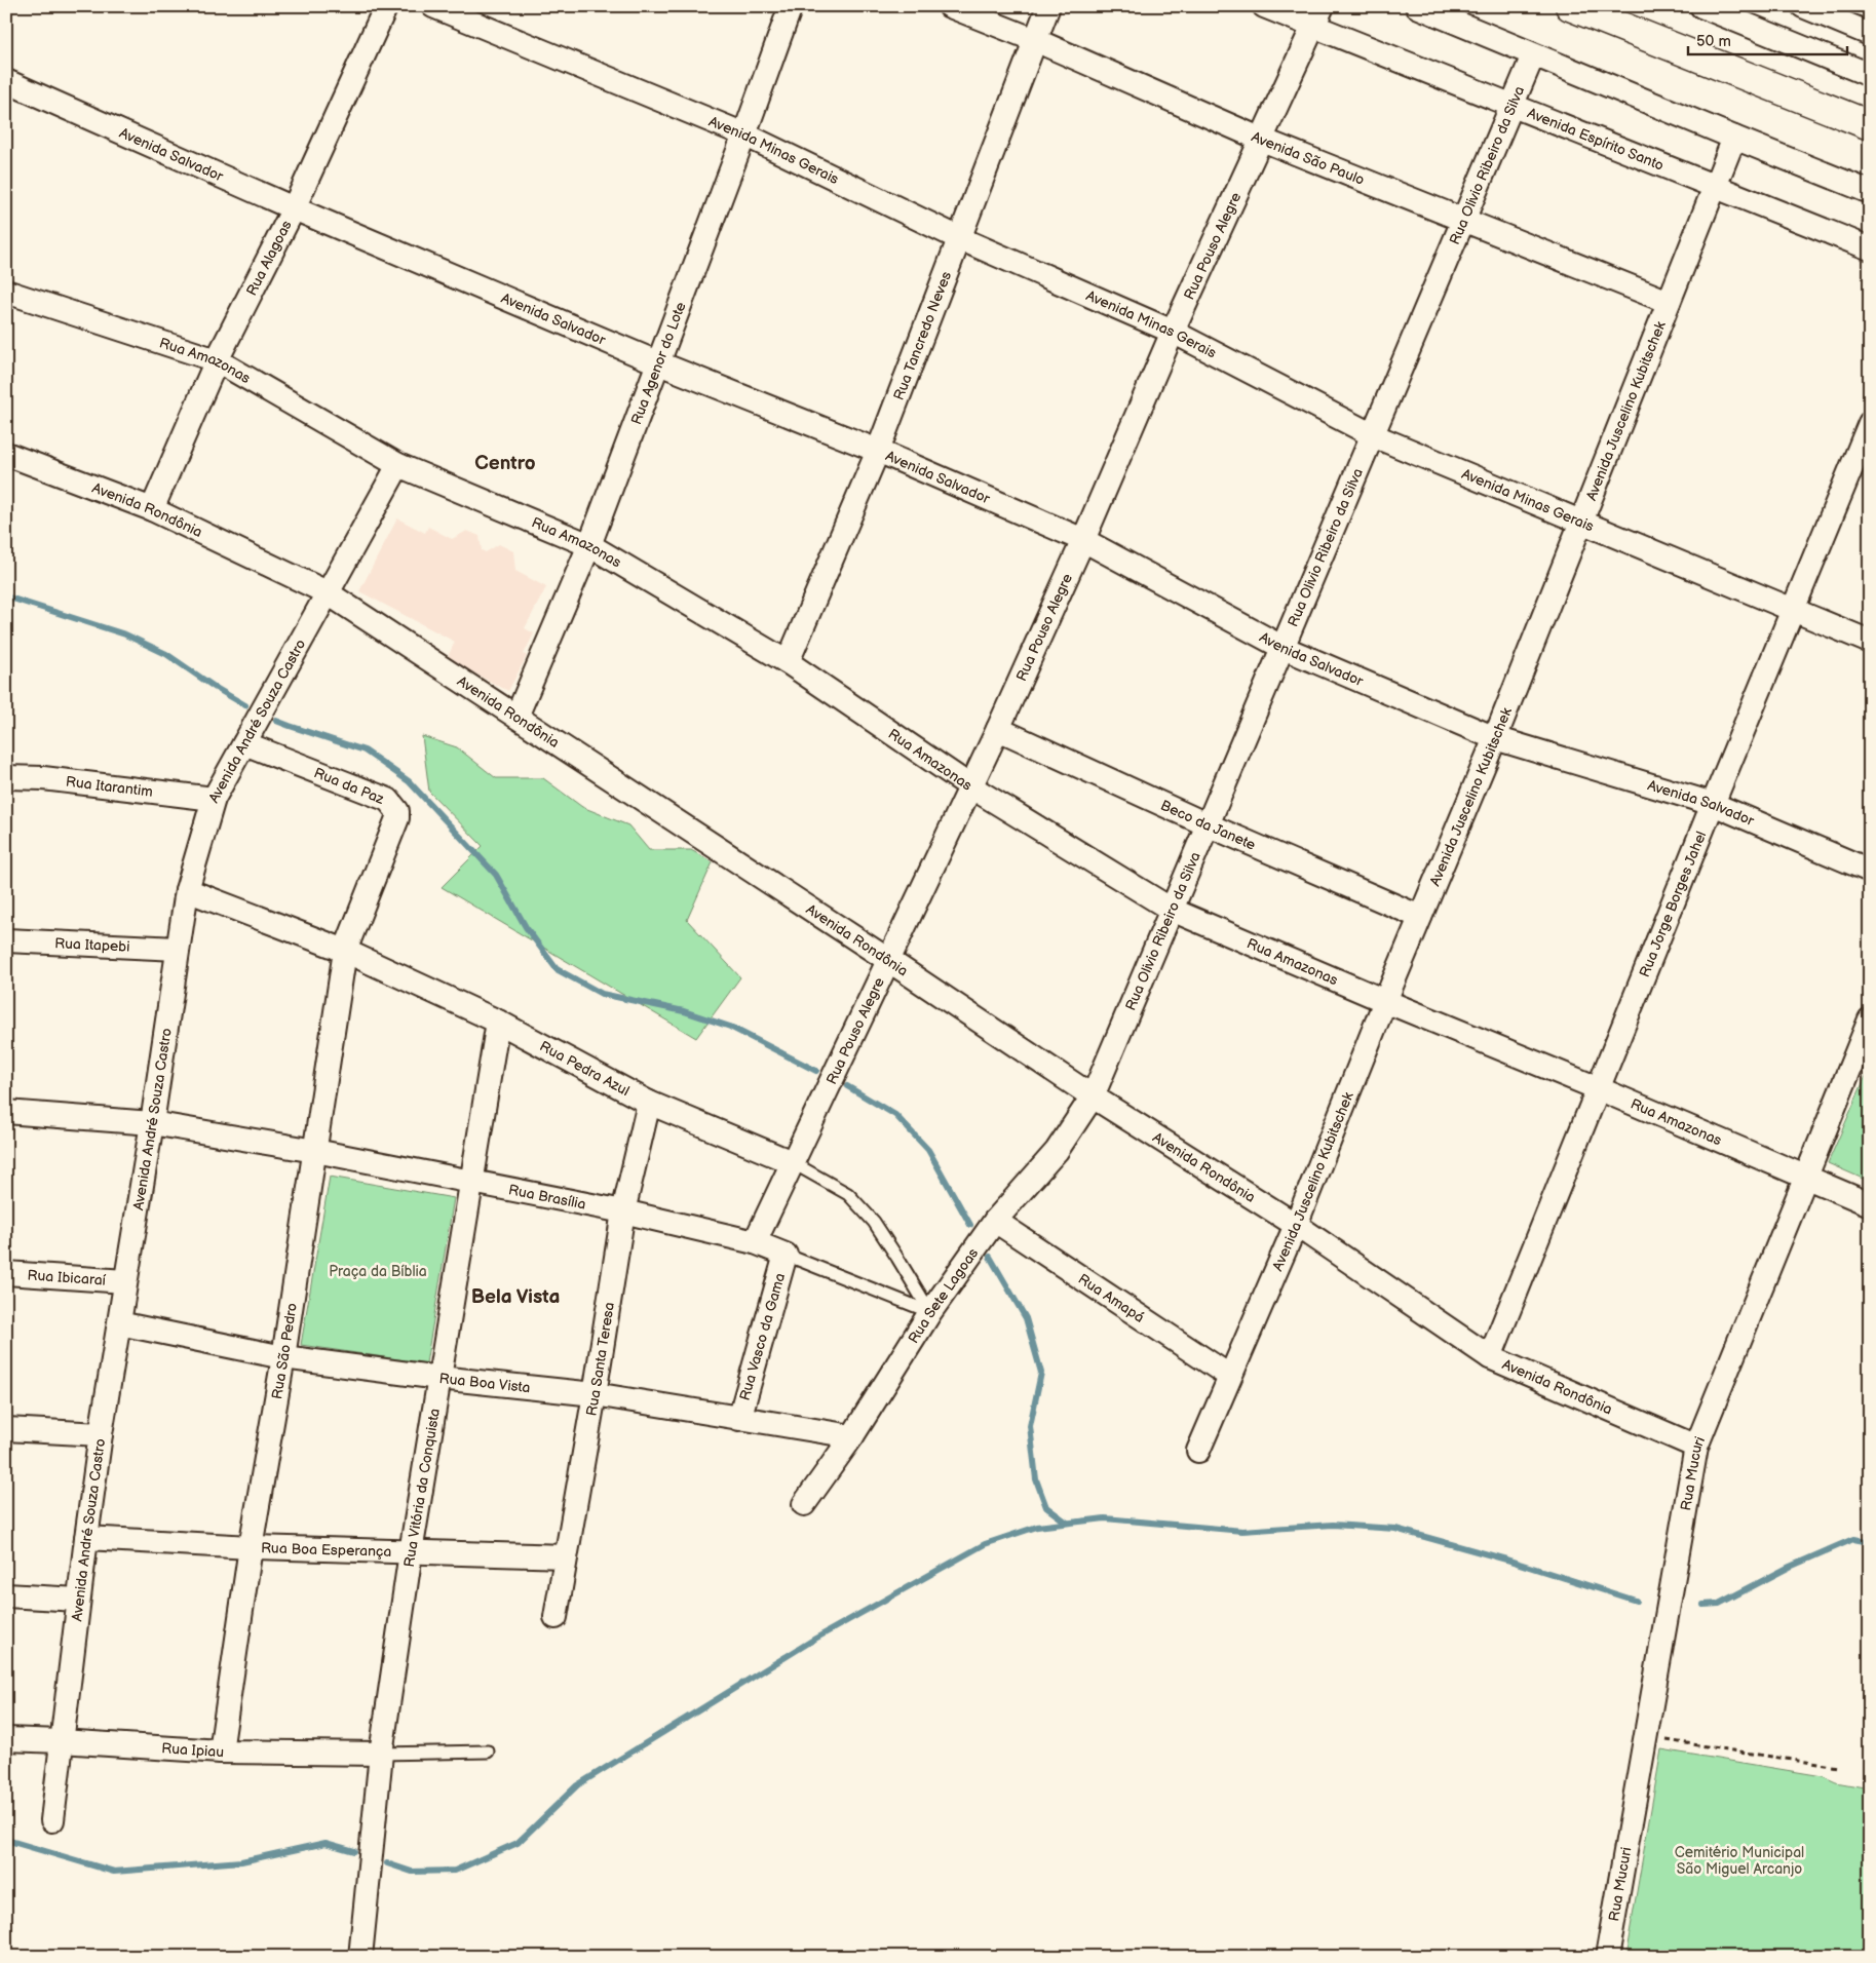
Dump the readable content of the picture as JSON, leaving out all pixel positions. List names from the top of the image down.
{
  "streets": {
    "street": [
      "Avenida Espírito Santo",
      "Avenida Minas Gerais",
      "Avenida Salvador",
      "Avenida São Paulo",
      "Rua Olivio Ribeiro da Silva",
      "Rua Pouso Alegre",
      "Rua Alagoas",
      "Rua Tancredo Neves",
      "Rua Amazonas",
      "Rua Agenor do Lote",
      "Avenida Juscelino Kubitschek",
      "Avenida Rondônia",
      "Avenida André Souza Castro",
      "Rua da Paz",
      "Rua Itarantim",
      "Beco da Janete",
      "Rua Jorge Borges Jahel",
      "Rua Itapebi",
      "Rua Pedra Azul",
      "Rua Brasília",
      "Rua Ibicaraí",
      "Rua Sete Lagoas",
      "Rua Amapá",
      "Rua Vasco da Gama",
      "Rua São Pedro",
      "Rua Santa Teresa",
      "Rua Boa Vista",
      "Rua Mucuri",
      "Rua Vitória da Conquista",
      "Rua Boa Esperança",
      "Rua Ipiau"
    ]
  },
  "crossings": [
    ["Avenida Espírito Santo", "Rua Olivio Ribeiro da Silva"],
    ["Avenida Espírito Santo", "Rua Pouso Alegre"],
    ["Avenida Espírito Santo", "Avenida Juscelino Kubitschek"],
    ["Avenida Minas Gerais", "Rua Olivio Ribeiro da Silva"],
    ["Avenida Minas Gerais", "Rua Pouso Alegre"],
    ["Avenida Minas Gerais", "Rua Tancredo Neves"],
    ["Avenida Minas Gerais", "Rua Agenor do Lote"],
    ["Avenida Minas Gerais", "Avenida Juscelino Kubitschek"],
    ["Avenida Minas Gerais", "Rua Jorge Borges Jahel"],
    ["Avenida Salvador", "Rua Olivio Ribeiro da Silva"],
    ["Avenida Salvador", "Rua Pouso Alegre"],
    ["Avenida Salvador", "Rua Alagoas"],
    ["Avenida Salvador", "Rua Tancredo Neves"],
    ["Avenida Salvador", "Rua Agenor do Lote"],
    ["Avenida Salvador", "Avenida Juscelino Kubitschek"],
    ["Avenida Salvador", "Rua Jorge Borges Jahel"],
    ["Avenida São Paulo", "Rua Olivio Ribeiro da Silva"],
    ["Avenida São Paulo", "Rua Pouso Alegre"],
    ["Avenida São Paulo", "Rua Tancredo Neves"],
    ["Avenida São Paulo", "Avenida Juscelino Kubitschek"],
    ["Rua Olivio Ribeiro da Silva", "Rua Amazonas"],
    ["Rua Olivio Ribeiro da Silva", "Avenida Rondônia"],
    ["Rua Olivio Ribeiro da Silva", "Beco da Janete"],
    ["Rua Olivio Ribeiro da Silva", "Rua Sete Lagoas"],
    ["Rua Pouso Alegre", "Rua Amazonas"],
    ["Rua Pouso Alegre", "Avenida Rondônia"],
    ["Rua Pouso Alegre", "Beco da Janete"],
    ["Rua Pouso Alegre", "Rua Pedra Azul"],
    ["Rua Pouso Alegre", "Rua Brasília"],
    ["Rua Alagoas", "Rua Amazonas"],
    ["Rua Alagoas", "Avenida Rondônia"],
    ["Rua Tancredo Neves", "Rua Amazonas"],
    ["Rua Amazonas", "Rua Agenor do Lote"],
    ["Rua Amazonas", "Avenida Juscelino Kubitschek"],
    ["Rua Amazonas", "Avenida André Souza Castro"],
    ["Rua Amazonas", "Rua Jorge Borges Jahel"],
    ["Rua Amazonas", "Rua Mucuri"],
    ["Rua Agenor do Lote", "Avenida Rondônia"],
    ["Avenida Juscelino Kubitschek", "Avenida Rondônia"],
    ["Avenida Juscelino Kubitschek", "Beco da Janete"],
    ["Avenida Juscelino Kubitschek", "Rua Amapá"],
    ["Avenida Rondônia", "Avenida André Souza Castro"],
    ["Avenida Rondônia", "Rua Jorge Borges Jahel"],
    ["Avenida Rondônia", "Rua Sete Lagoas"],
    ["Avenida Rondônia", "Rua Mucuri"],
    ["Avenida André Souza Castro", "Rua da Paz"],
    ["Avenida André Souza Castro", "Rua Itarantim"],
    ["Avenida André Souza Castro", "Rua Itapebi"],
    ["Avenida André Souza Castro", "Rua Pedra Azul"],
    ["Avenida André Souza Castro", "Rua Brasília"],
    ["Avenida André Souza Castro", "Rua Ibicaraí"],
    ["Avenida André Souza Castro", "Rua Boa Vista"],
    ["Avenida André Souza Castro", "Rua Boa Esperança"],
    ["Avenida André Souza Castro", "Rua Ipiau"],
    ["Rua da Paz", "Rua Pedra Azul"],
    ["Rua da Paz", "Rua São Pedro"],
    ["Rua Pedra Azul", "Rua Brasília"],
    ["Rua Pedra Azul", "Rua Sete Lagoas"],
    ["Rua Pedra Azul", "Rua São Pedro"],
    ["Rua Pedra Azul", "Rua Santa Teresa"],
    ["Rua Pedra Azul", "Rua Vitória da Conquista"],
    ["Rua Brasília", "Rua Sete Lagoas"],
    ["Rua Brasília", "Rua Vasco da Gama"],
    ["Rua Brasília", "Rua São Pedro"],
    ["Rua Brasília", "Rua Santa Teresa"],
    ["Rua Brasília", "Rua Vitória da Conquista"],
    ["Rua Sete Lagoas", "Rua Amapá"],
    ["Rua Sete Lagoas", "Rua Boa Vista"],
    ["Rua Vasco da Gama", "Rua Boa Vista"],
    ["Rua São Pedro", "Rua Boa Vista"],
    ["Rua São Pedro", "Rua Boa Esperança"],
    ["Rua São Pedro", "Rua Ipiau"],
    ["Rua Santa Teresa", "Rua Boa Vista"],
    ["Rua Santa Teresa", "Rua Boa Esperança"],
    ["Rua Boa Vista", "Rua Vitória da Conquista"],
    ["Rua Vitória da Conquista", "Rua Boa Esperança"],
    ["Rua Vitória da Conquista", "Rua Ipiau"]
  ],
  "districts": ["Centro", "Bela Vista"],
  "parks": ["Praça da Bíblia", "Cemitério Municipal São Miguel Arcanjo"],
  "scale_bar": "50 m"
}
